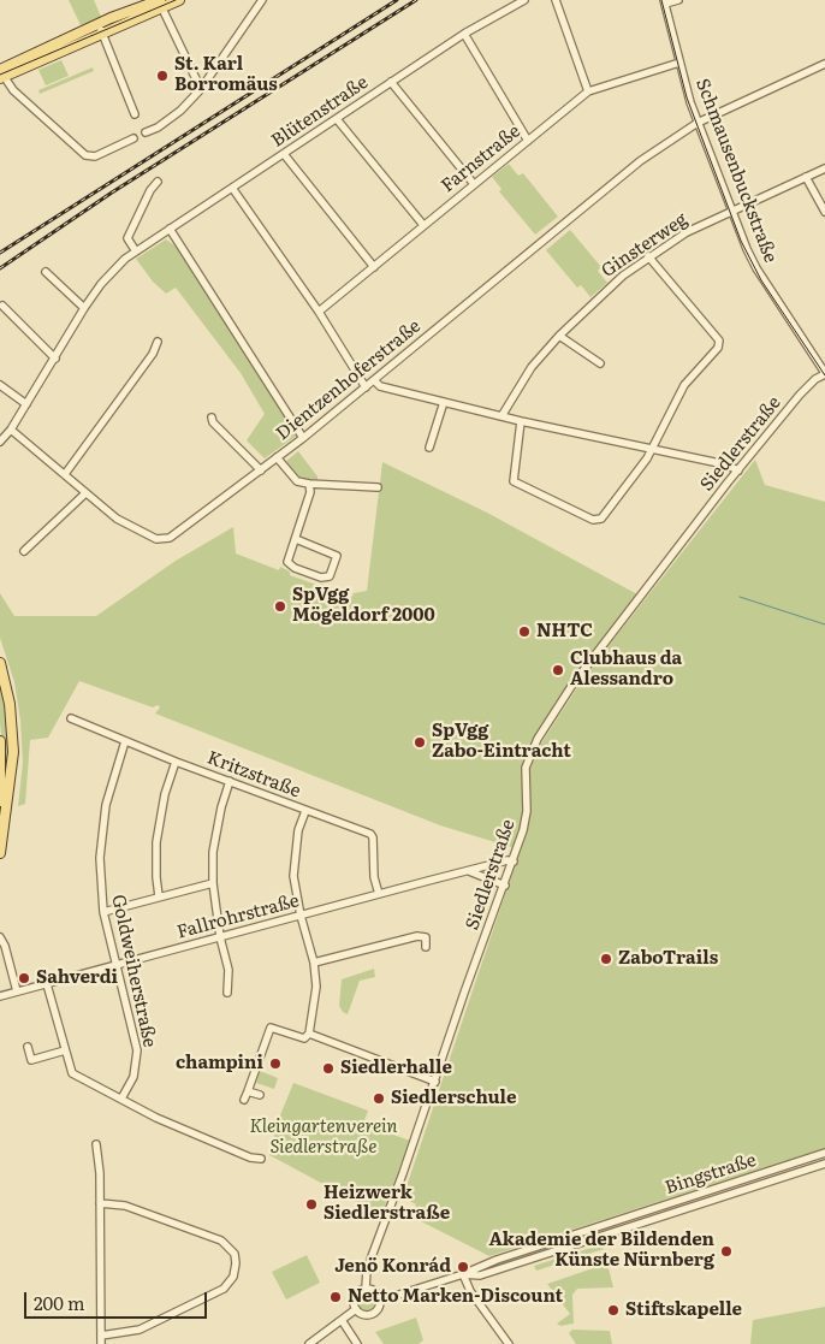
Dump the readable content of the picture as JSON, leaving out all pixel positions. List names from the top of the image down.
{
  "streets": {
    "street": [
      "Blütenstraße",
      "Farnstraße",
      "Schmausenbuckstraße",
      "Ginsterweg",
      "Dientzenhoferstraße",
      "Siedlerstraße",
      "Kritzstraße",
      "Fallrohrstraße",
      "Goldweiherstraße",
      "Bingstraße"
    ]
  },
  "crossings": [
    ["Blütenstraße", "Dientzenhoferstraße"],
    ["Farnstraße", "Schmausenbuckstraße"],
    ["Schmausenbuckstraße", "Ginsterweg"],
    ["Schmausenbuckstraße", "Dientzenhoferstraße"],
    ["Schmausenbuckstraße", "Siedlerstraße"],
    ["Siedlerstraße", "Fallrohrstraße"],
    ["Siedlerstraße", "Bingstraße"],
    ["Kritzstraße", "Fallrohrstraße"],
    ["Kritzstraße", "Goldweiherstraße"],
    ["Fallrohrstraße", "Goldweiherstraße"]
  ],
  "parks": ["Kleingartenverein Siedlerstraße"],
  "places": [
    "St. Karl Borromäus",
    "SpVgg Mögeldorf 2000",
    "NHTC",
    "Clubhaus da Alessandro",
    "SpVgg Zabo-Eintracht",
    "ZaboTrails",
    "Sahverdi",
    "champini",
    "Siedlerhalle",
    "Siedlerschule",
    "Heizwerk Siedlerstraße",
    "Akademie der Bildenden Künste Nürnberg",
    "Jenö Konrád",
    "Netto Marken-Discount",
    "Stiftskapelle"
  ],
  "scale_bar": "200 m"
}
